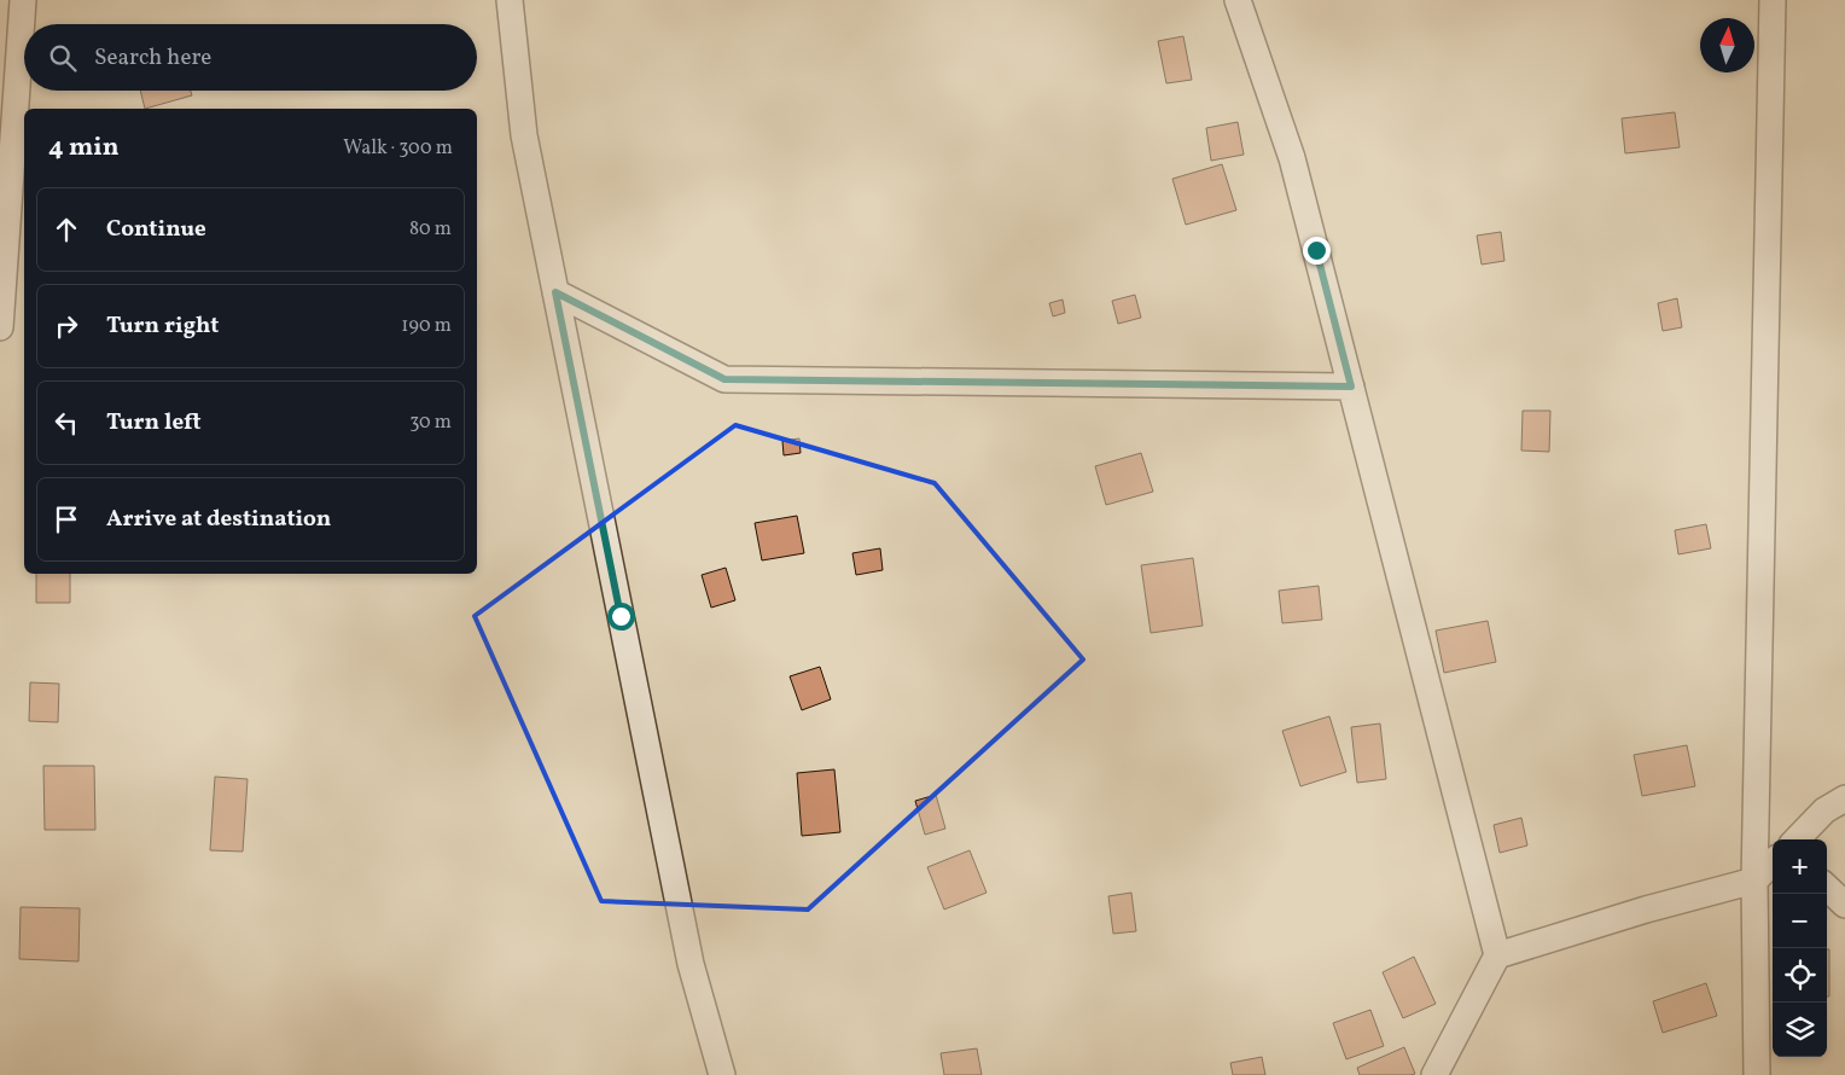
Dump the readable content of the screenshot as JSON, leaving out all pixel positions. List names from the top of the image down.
{
  "north": "top",
  "page": {
    "search": "Search here",
    "heading": ["4 min", "Walk · 300 m"],
    "list": [
      ["Continue", "80 m"],
      ["Turn right", "190 m"],
      ["Turn left", "30 m"],
      "Arrive at destination"
    ],
    "map_buttons": ["+", "−"]
  }
}
